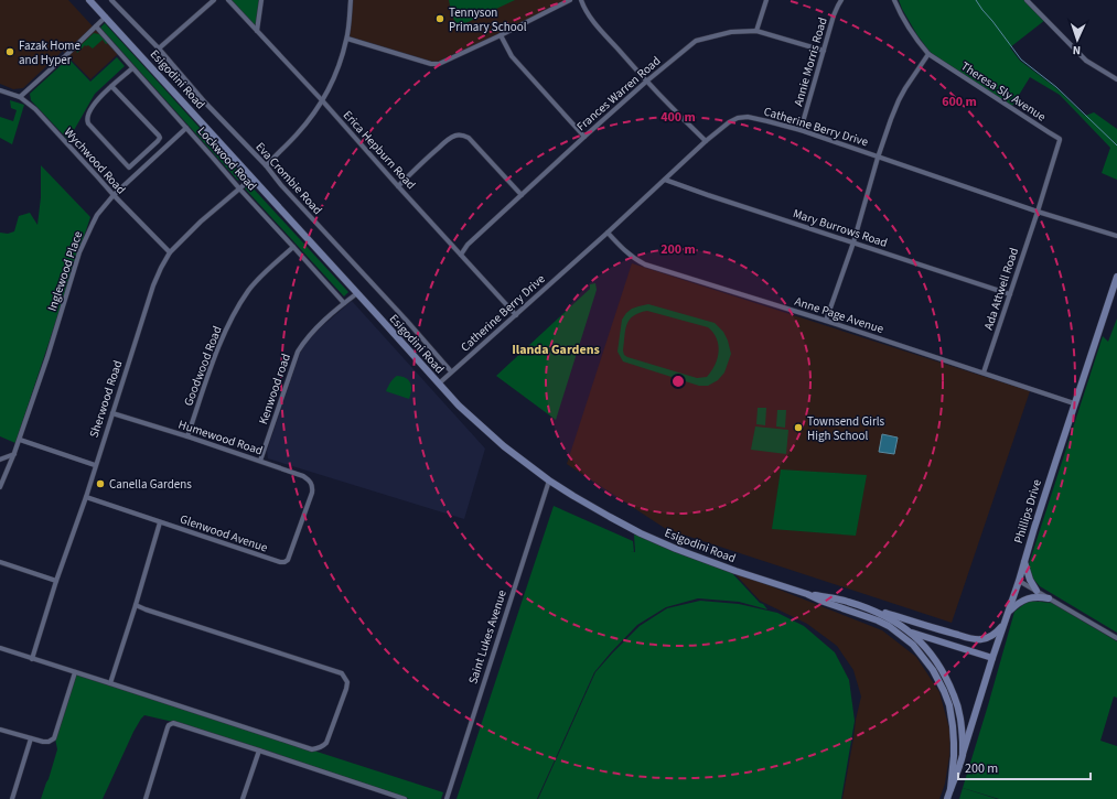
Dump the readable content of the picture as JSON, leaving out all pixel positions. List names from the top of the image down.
{
  "streets": {
    "main road": ["Esigodini Road", "Phillips Drive"],
    "street": [
      "Annie Morris Road",
      "Theresa Sly Avenue",
      "Frances Warren Road",
      "Catherine Berry Drive",
      "Erica Hepburn Road",
      "Lockwood Road",
      "Wychwood Road",
      "Eva Crombie Road",
      "Mary Burrows Road",
      "Inglewood Place",
      "Ada Attwell Road",
      "Anne Page Avenue",
      "Goodwood Road",
      "Kenwood road",
      "Sherwood Road",
      "Humewood Road",
      "Glenwood Avenue",
      "Saint Lukes Avenue"
    ]
  },
  "crossings": [
    ["Annie Morris Road", "Frances Warren Road"],
    ["Annie Morris Road", "Catherine Berry Drive"],
    ["Esigodini Road", "Catherine Berry Drive"],
    ["Esigodini Road", "Kenwood road"],
    ["Esigodini Road", "Sherwood Road"],
    ["Esigodini Road", "Phillips Drive"],
    ["Esigodini Road", "Saint Lukes Avenue"],
    ["Theresa Sly Avenue", "Catherine Berry Drive"],
    ["Theresa Sly Avenue", "Ada Attwell Road"],
    ["Frances Warren Road", "Erica Hepburn Road"],
    ["Catherine Berry Drive", "Erica Hepburn Road"],
    ["Catherine Berry Drive", "Eva Crombie Road"],
    ["Catherine Berry Drive", "Mary Burrows Road"],
    ["Catherine Berry Drive", "Ada Attwell Road"],
    ["Catherine Berry Drive", "Anne Page Avenue"],
    ["Lockwood Road", "Inglewood Place"],
    ["Lockwood Road", "Goodwood Road"],
    ["Lockwood Road", "Kenwood road"],
    ["Lockwood Road", "Sherwood Road"],
    ["Wychwood Road", "Inglewood Place"],
    ["Wychwood Road", "Sherwood Road"],
    ["Mary Burrows Road", "Ada Attwell Road"],
    ["Ada Attwell Road", "Anne Page Avenue"],
    ["Anne Page Avenue", "Phillips Drive"],
    ["Goodwood Road", "Humewood Road"],
    ["Kenwood road", "Humewood Road"],
    ["Sherwood Road", "Humewood Road"],
    ["Sherwood Road", "Glenwood Avenue"],
    ["Humewood Road", "Glenwood Avenue"]
  ],
  "districts": ["Ilanda Gardens"],
  "places": [
    "Tennyson Primary School",
    "Fazak Home and Hyper",
    "Townsend Girls High School",
    "Canella Gardens"
  ],
  "scale_bar": "200 m",
  "north": "bottom",
  "rings": ["600 m", "400 m", "200 m"]
}
